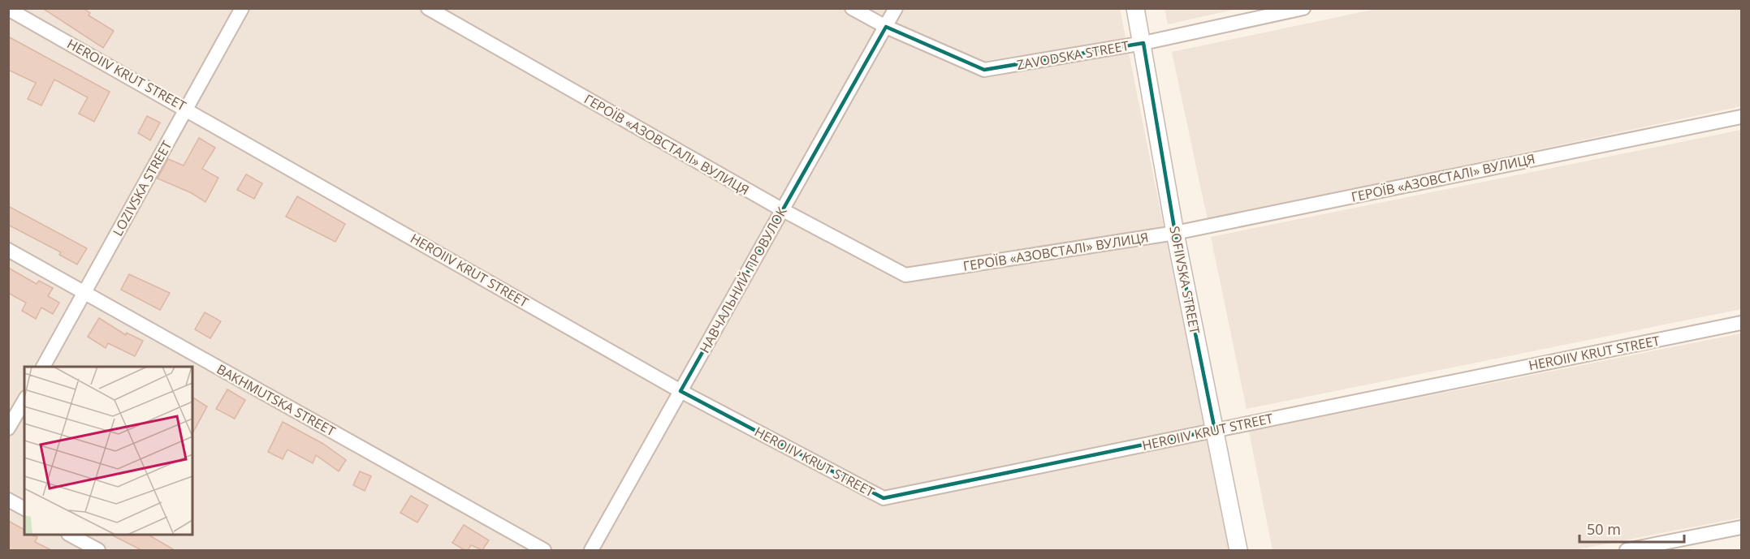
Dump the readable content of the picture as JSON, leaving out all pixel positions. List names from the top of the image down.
{
  "streets": {
    "street": [
      "ZAVODSKA STREET",
      "HEROIIV KRUT STREET",
      "ГЕРОЇВ «АЗОВСТАЛІ» ВУЛИЦЯ",
      "LOZIVSKA STREET",
      "НАВЧАЛЬНИЙ ПРОВУЛОК",
      "SOFIIVSKA STREET",
      "BAKHMUTSKA STREET"
    ]
  },
  "crossings": [
    ["ZAVODSKA STREET", "НАВЧАЛЬНИЙ ПРОВУЛОК"],
    ["ZAVODSKA STREET", "SOFIIVSKA STREET"],
    ["HEROIIV KRUT STREET", "LOZIVSKA STREET"],
    ["HEROIIV KRUT STREET", "НАВЧАЛЬНИЙ ПРОВУЛОК"],
    ["HEROIIV KRUT STREET", "SOFIIVSKA STREET"],
    ["ГЕРОЇВ «АЗОВСТАЛІ» ВУЛИЦЯ", "НАВЧАЛЬНИЙ ПРОВУЛОК"],
    ["ГЕРОЇВ «АЗОВСТАЛІ» ВУЛИЦЯ", "SOFIIVSKA STREET"],
    ["LOZIVSKA STREET", "BAKHMUTSKA STREET"]
  ],
  "scale_bar": "50 m"
}
